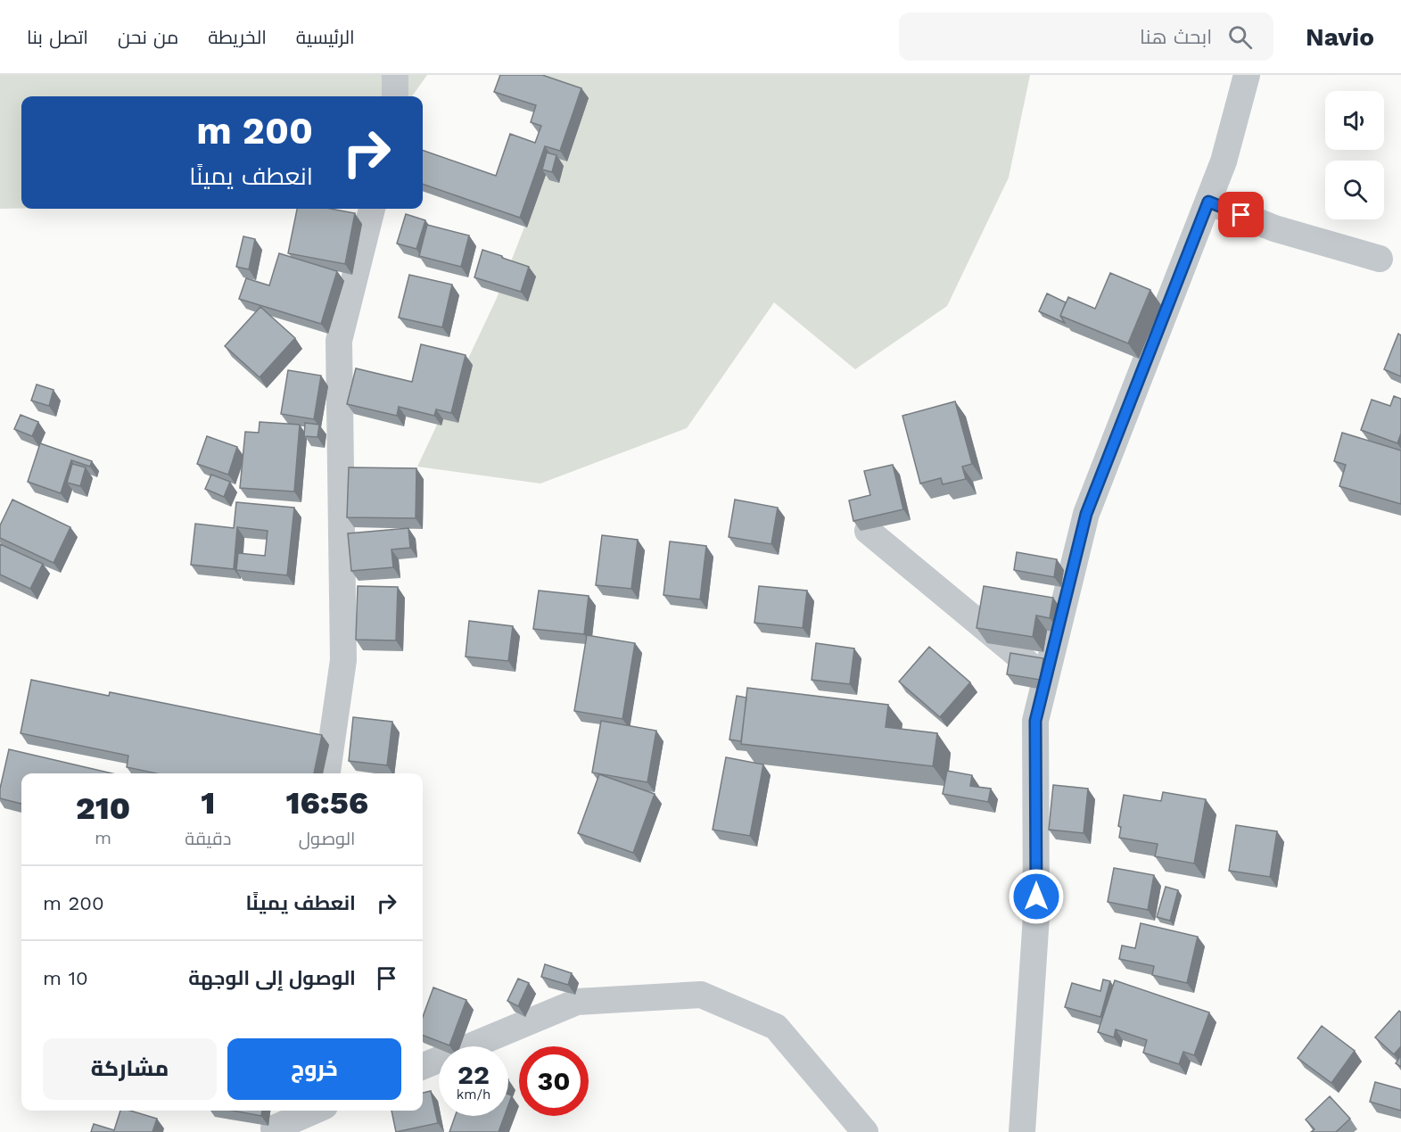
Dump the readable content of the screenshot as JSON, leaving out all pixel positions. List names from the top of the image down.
{
  "page": {
    "header": "Navio",
    "search": "ابحث هنا",
    "nav": [
      "الرئيسية",
      "الخريطة",
      "من نحن",
      "اتصل بنا"
    ],
    "turn": ["200 m", "انعطف يمينًا"],
    "eta": [
      "16:56",
      "الوصول",
      "1",
      "دقيقة",
      "210",
      "m"
    ],
    "list": [
      {
        "name": "انعطف يمينًا",
        "value": "200 m"
      },
      {
        "name": "الوصول إلى الوجهة",
        "value": "10 m"
      }
    ],
    "buttons": ["خروج", "مشاركة"],
    "speed": "22 km/h",
    "limit": "30"
  }
}
